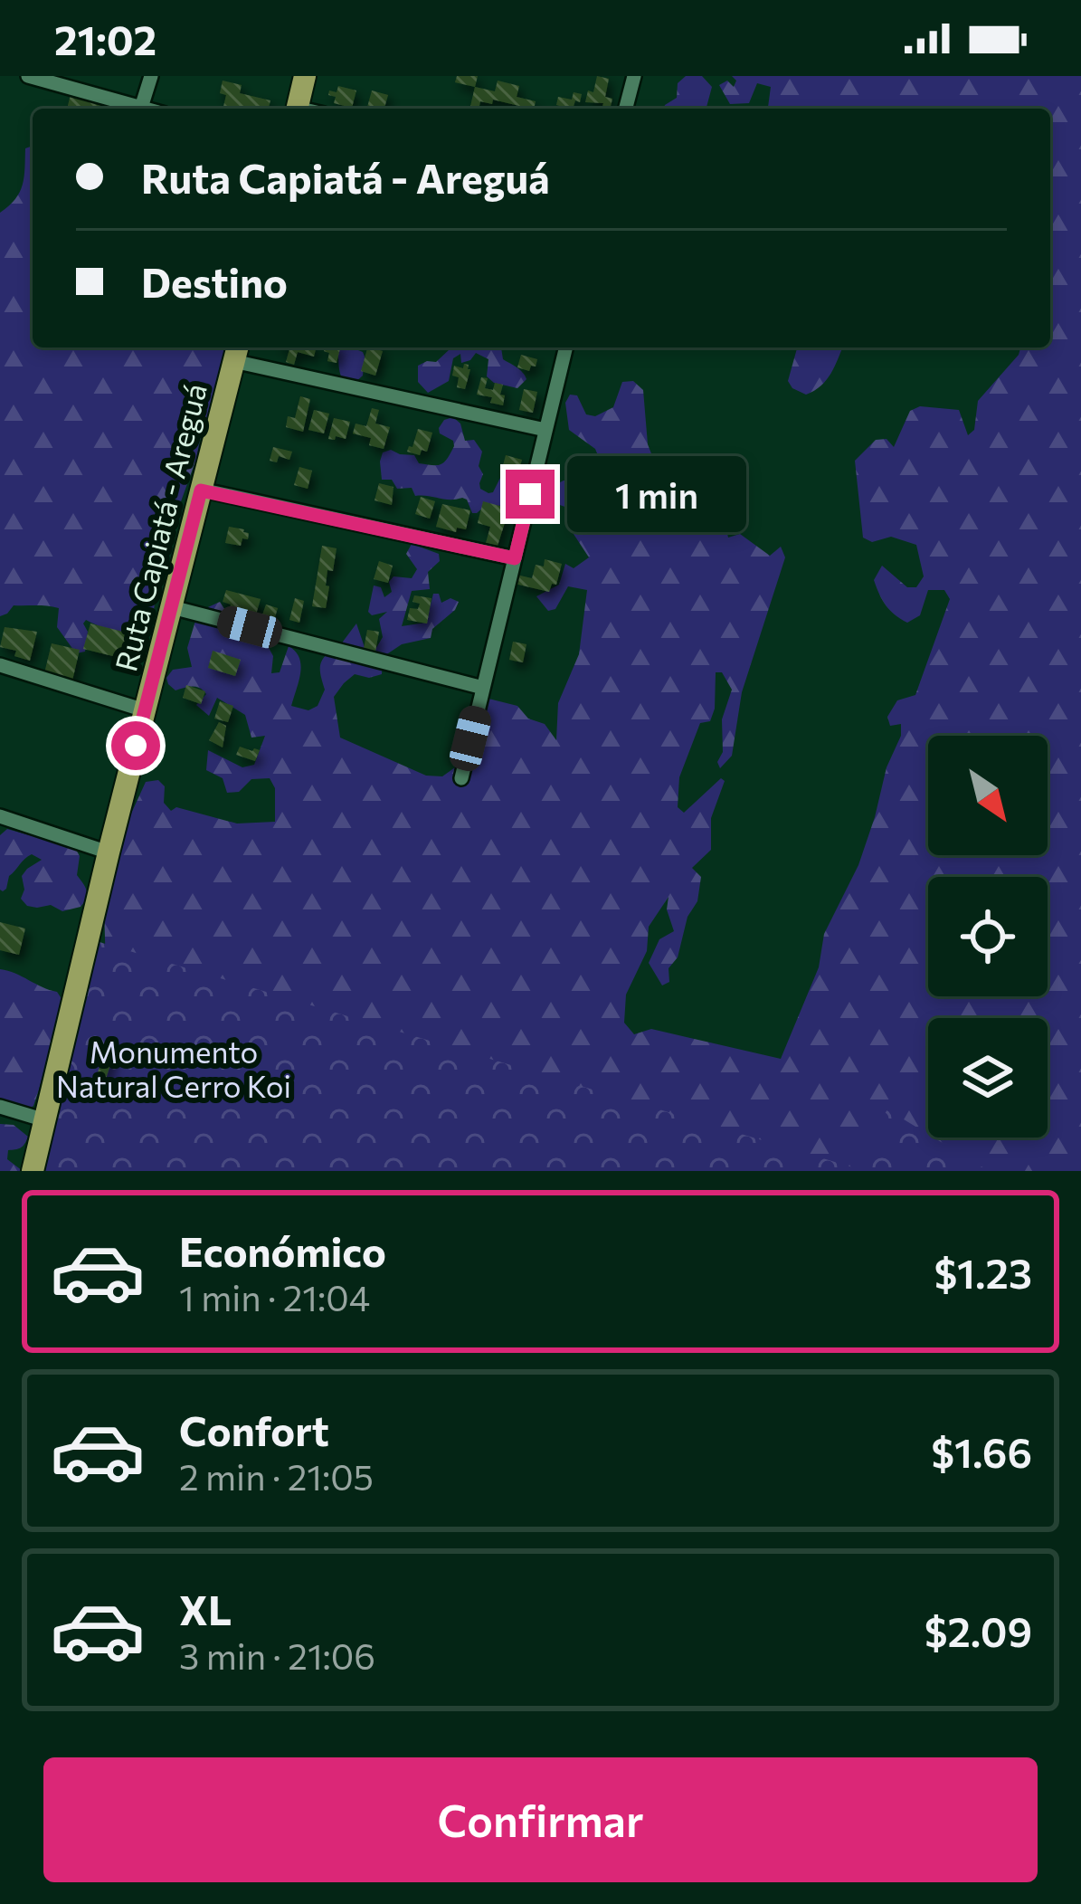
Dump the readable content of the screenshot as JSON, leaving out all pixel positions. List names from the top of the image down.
{
  "streets": {
    "main road": ["Ruta Capiatá - Areguá"]
  },
  "parks": ["Monumento Natural Cerro Koi"],
  "north": "bottom right",
  "page": {
    "status": "21:02",
    "banner": ["Ruta Capiatá - Areguá", "Destino"],
    "bubble": "1 min",
    "list": [
      {
        "name": "Económico",
        "note": "1 min · 21:04",
        "value": "$1.23"
      },
      {
        "name": "Confort",
        "note": "2 min · 21:05",
        "value": "$1.66"
      },
      {
        "name": "XL",
        "note": "3 min · 21:06",
        "value": "$2.09"
      }
    ],
    "buttons": "Confirmar"
  }
}
